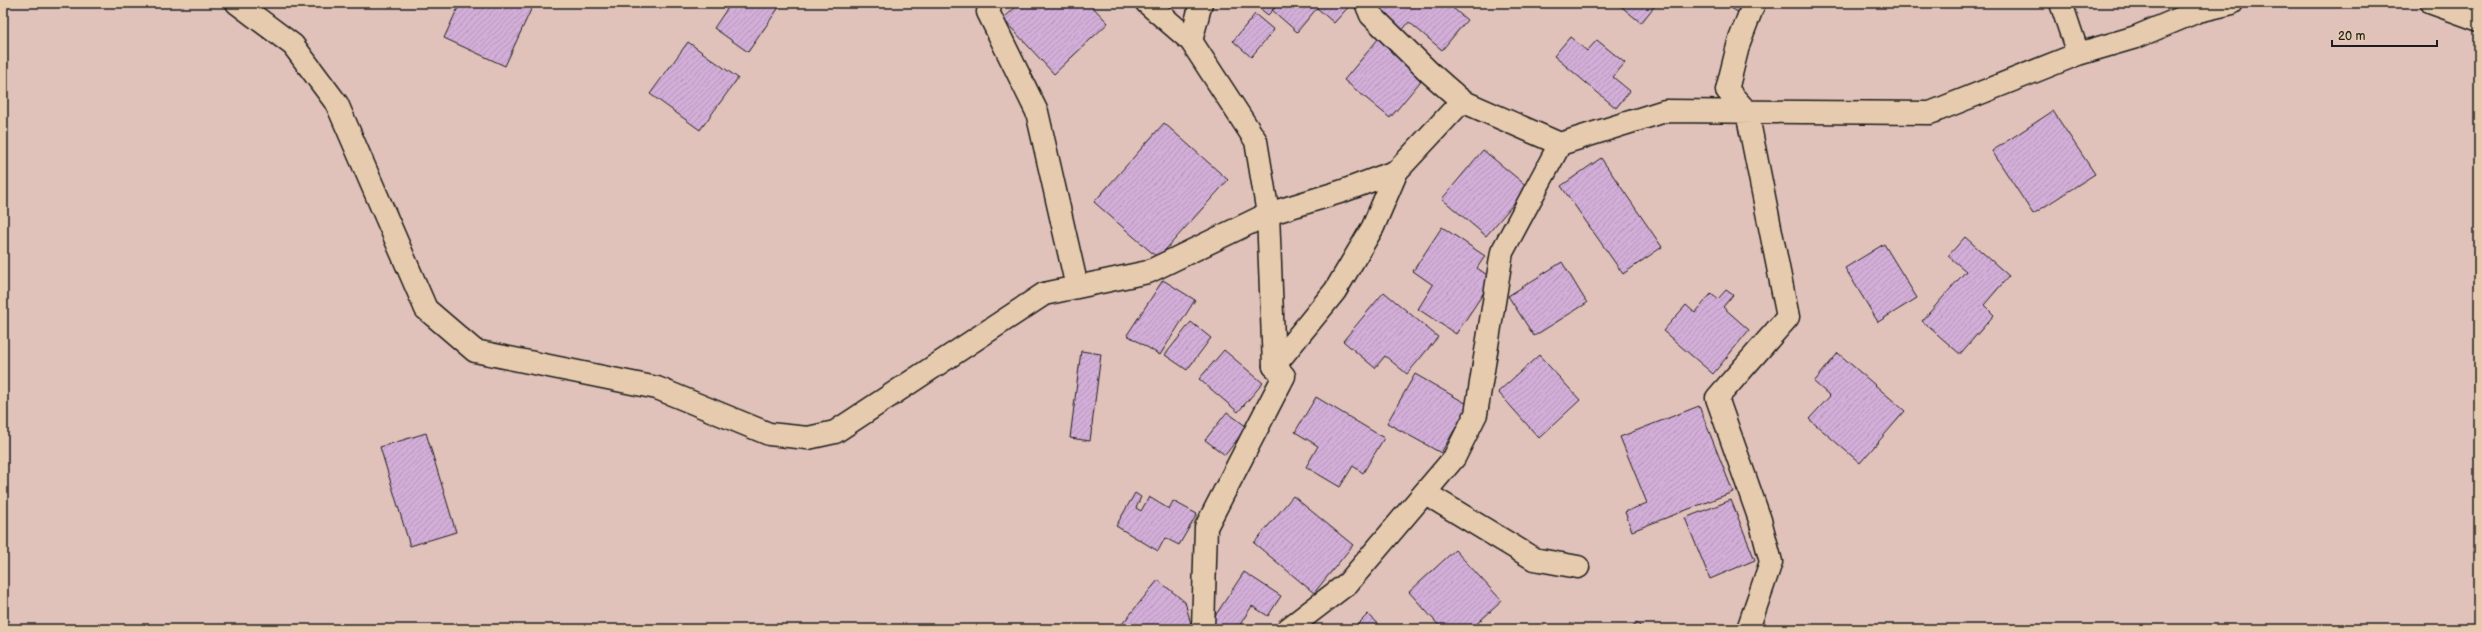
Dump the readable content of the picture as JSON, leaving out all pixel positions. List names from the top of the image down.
{
  "scale_bar": "20 m"
}
